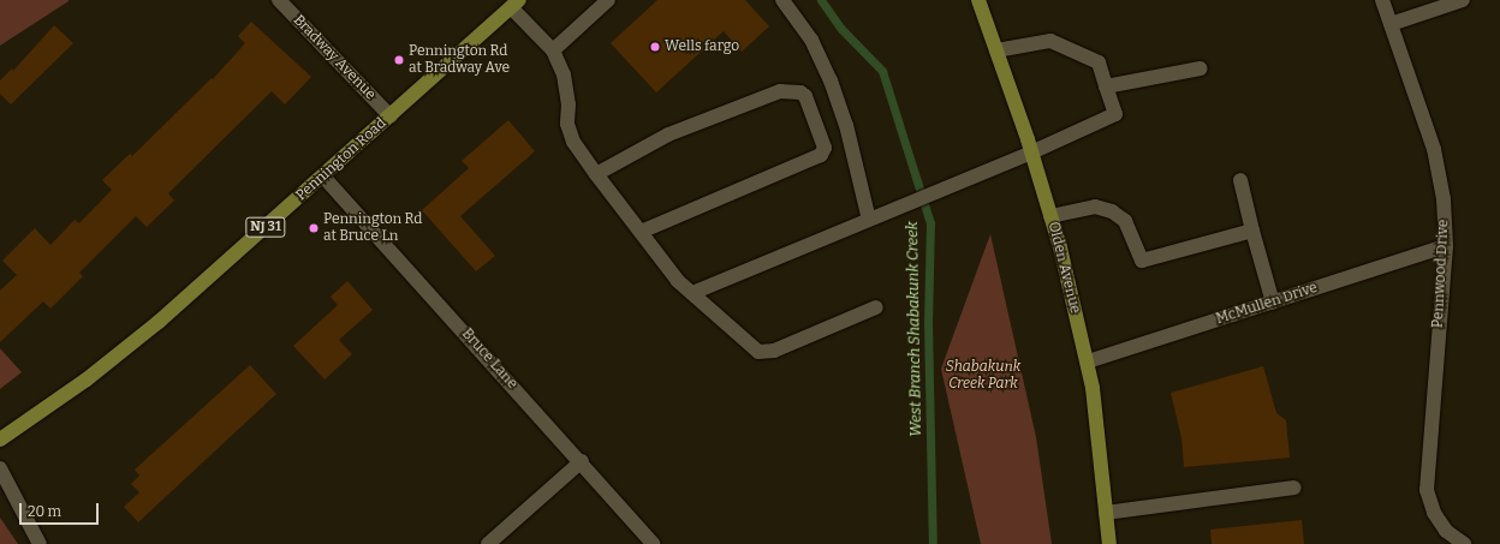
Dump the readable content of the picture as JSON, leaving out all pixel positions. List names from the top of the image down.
{
  "streets": {
    "main road": ["Pennington Road", "NJ 31", "Olden Avenue"],
    "street": [
      "Bradway Avenue",
      "Pennwood Drive",
      "McMullen Drive",
      "Bruce Lane"
    ]
  },
  "crossings": [
    ["Bradway Avenue", "Pennington Road"],
    ["Pennington Road", "Bruce Lane"],
    ["Olden Avenue", "McMullen Drive"],
    ["Pennwood Drive", "McMullen Drive"]
  ],
  "water": ["West Branch Shabakunk Creek"],
  "parks": ["Shabakunk Creek Park"],
  "places": ["Wells fargo", "Pennington Rd at Bradway Ave", "Pennington Rd at Bruce Ln"],
  "scale_bar": "20 m"
}
